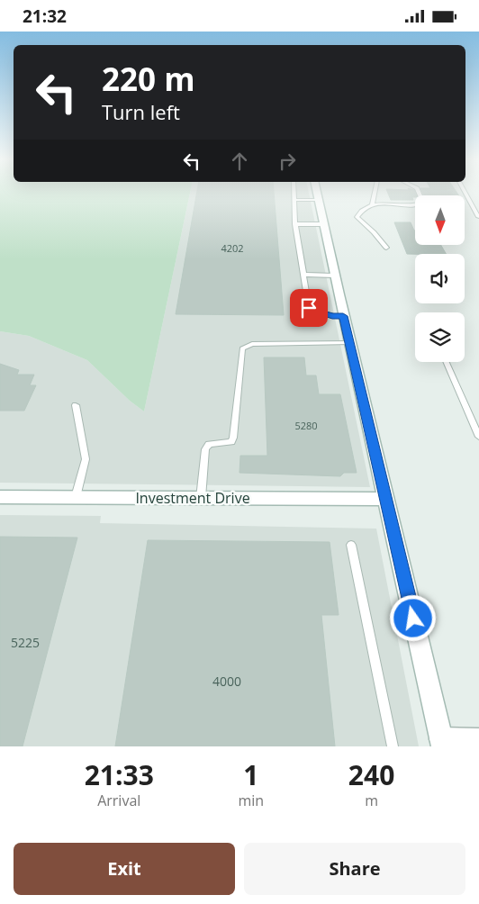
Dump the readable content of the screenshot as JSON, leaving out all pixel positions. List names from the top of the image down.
{
  "streets": {
    "street": ["Investment Drive"]
  },
  "house_numbers": [
    "4202",
    "5280",
    "5225",
    "4000"
  ],
  "north": "bottom",
  "page": {
    "status": "21:32",
    "turn": ["220 m", "Turn left"],
    "eta": [
      "21:33",
      "Arrival",
      "1",
      "min",
      "240",
      "m"
    ],
    "buttons": ["Exit", "Share"]
  }
}
